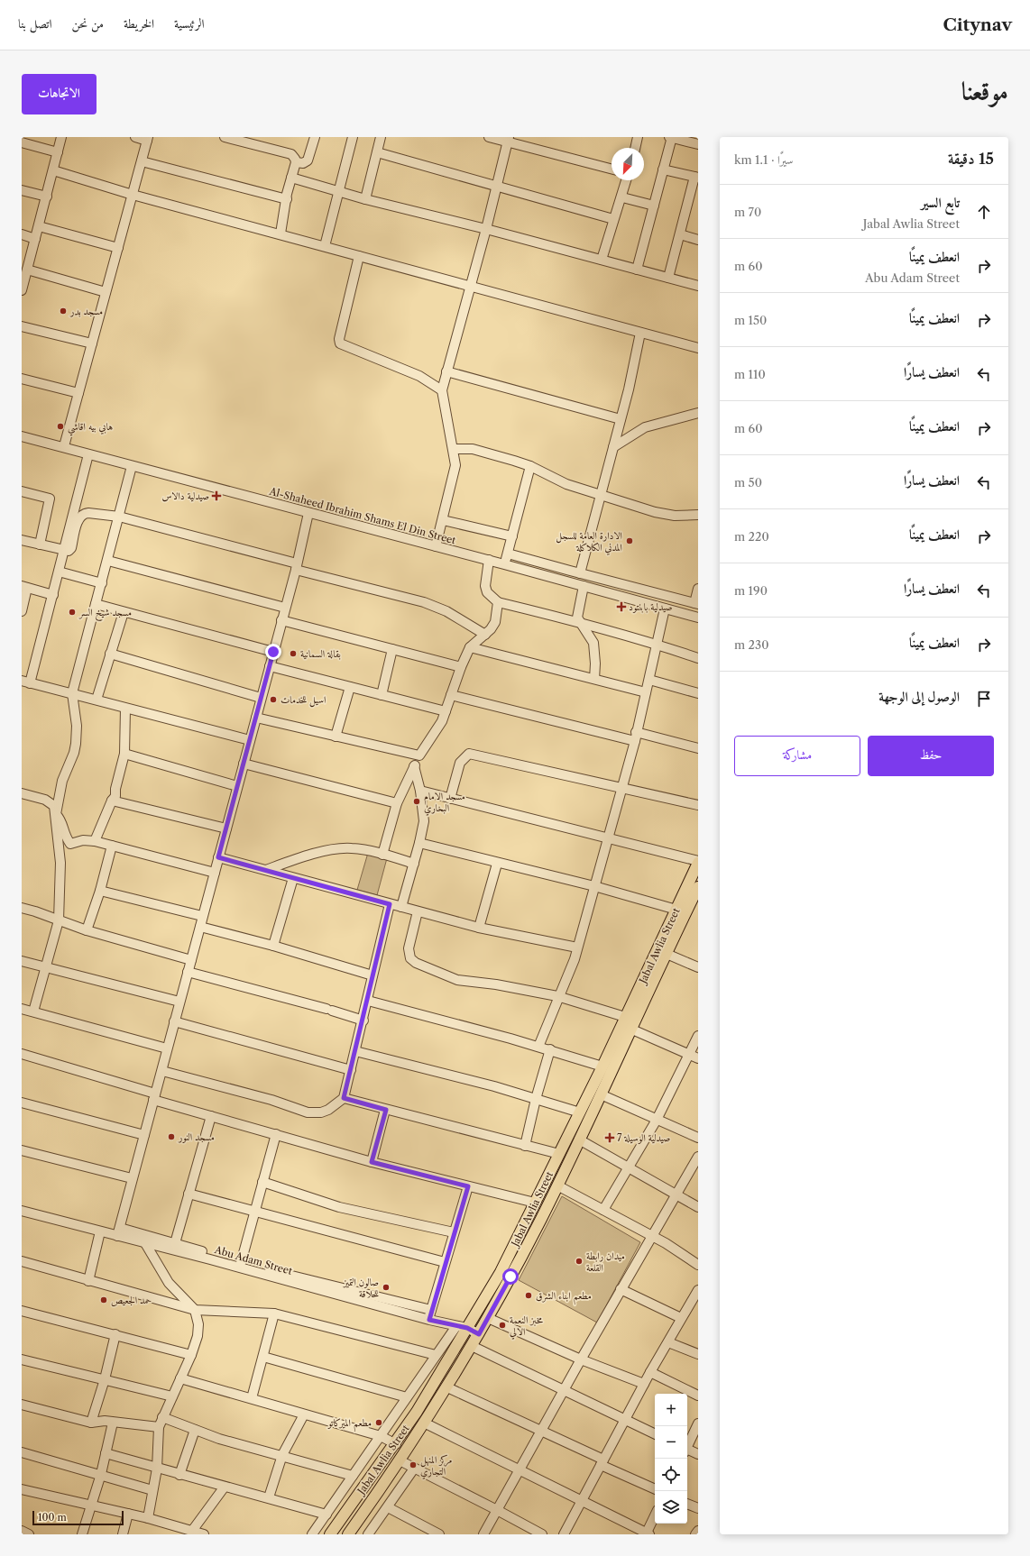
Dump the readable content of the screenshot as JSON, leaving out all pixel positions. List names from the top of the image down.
{
  "streets": {
    "main road": ["Jabal Awlia Street"],
    "street": ["Al-Shaheed Ibrahim Shams El Din Street", "Abu Adam Street"]
  },
  "crossings": [
    ["Jabal Awlia Street", "Abu Adam Street"]
  ],
  "places": {
    "other": [
      "مسجد بدر",
      "هابي بيه اقاشي",
      "الادارة العامة للسجل المدني الكلاكلة",
      "مسجد شيخ السر",
      "بقالة السمانية",
      "اسيل للخدمات",
      "مسجد الامام البخاري",
      "مسجد النور",
      "ميدان رابطة القلعة",
      "صالون التميز للحلاقة",
      "مطعم ابناء الشرق",
      "حمد الجعيص",
      "مخبز النعمة الالي",
      "مطعم الميركاتو",
      "مركز المنهل التجاري"
    ],
    "health": ["صيدلية دالاس", "صيدلية بابنتود", "صيدلية الوسيلة 7"]
  },
  "scale_bar": "100 m",
  "north": "bottom left",
  "page": {
    "header": "Citynav",
    "nav": [
      "الرئيسية",
      "الخريطة",
      "من نحن",
      "اتصل بنا"
    ],
    "title": "موقعنا",
    "buttons": [
      "الاتجاهات",
      ["حفظ", "مشاركة"]
    ],
    "heading": ["15 دقيقة", "سيرًا · 1.1 km"],
    "list": [
      ["تابع السير", "Jabal Awlia Street", "70 m"],
      ["انعطف يمينًا", "Abu Adam Street", "60 m"],
      ["انعطف يمينًا", "150 m"],
      ["انعطف يسارًا", "110 m"],
      ["انعطف يمينًا", "60 m"],
      ["انعطف يسارًا", "50 m"],
      ["انعطف يمينًا", "220 m"],
      ["انعطف يسارًا", "190 m"],
      ["انعطف يمينًا", "230 m"],
      "الوصول إلى الوجهة"
    ],
    "map_buttons": ["+", "−"],
    "scale": "100 m"
  }
}
